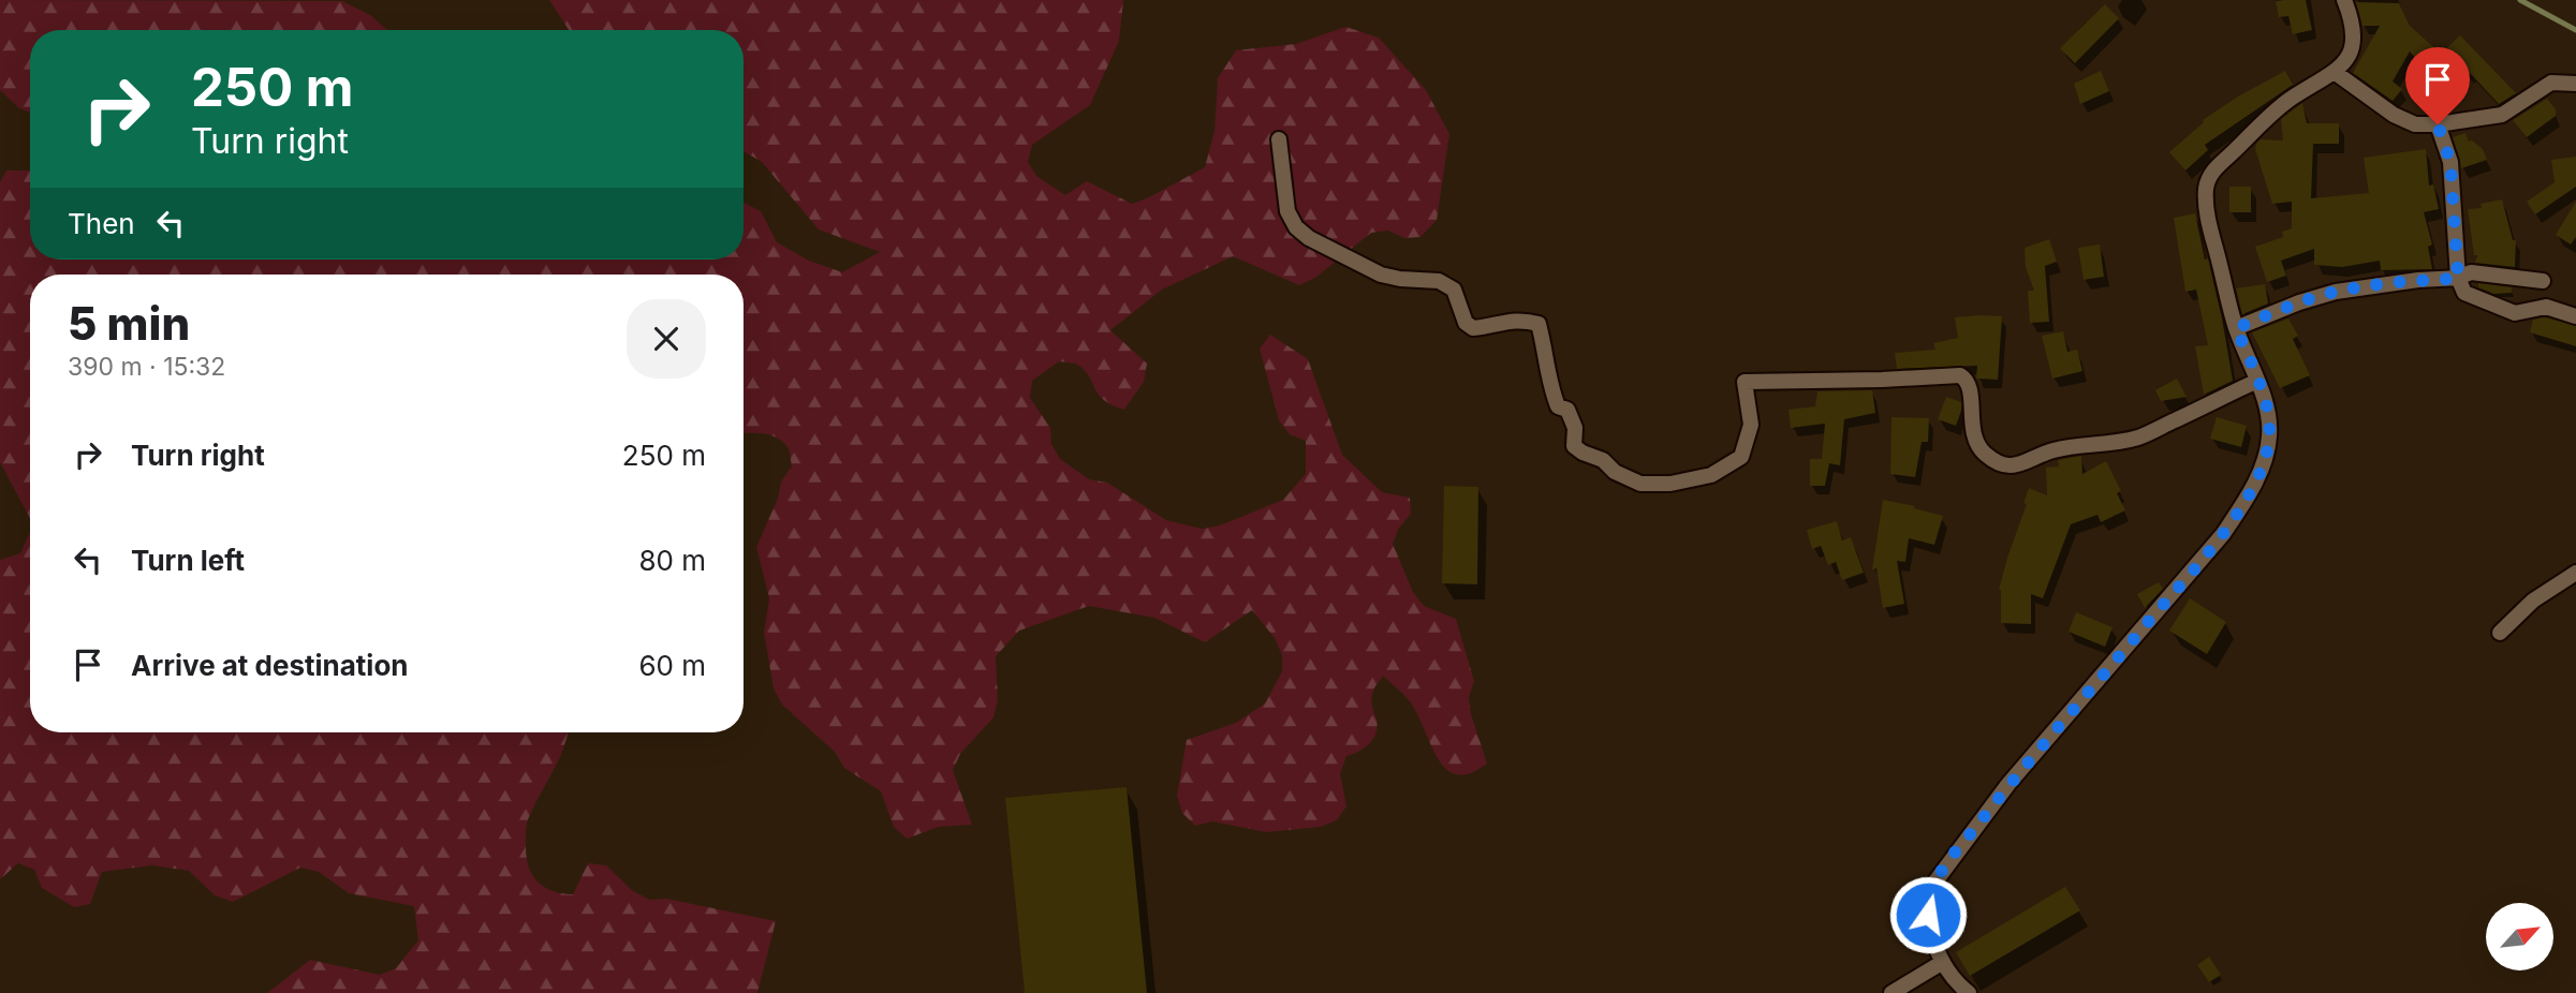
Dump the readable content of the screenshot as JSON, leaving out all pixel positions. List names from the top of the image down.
{
  "north": "top right",
  "page": {
    "turn": ["250 m", "Turn right"],
    "then": "Then",
    "heading": ["5 min", "390 m · 15:32"],
    "list": [
      {
        "name": "Turn right",
        "value": "250 m"
      },
      {
        "name": "Turn left",
        "value": "80 m"
      },
      {
        "name": "Arrive at destination",
        "value": "60 m"
      }
    ]
  }
}
